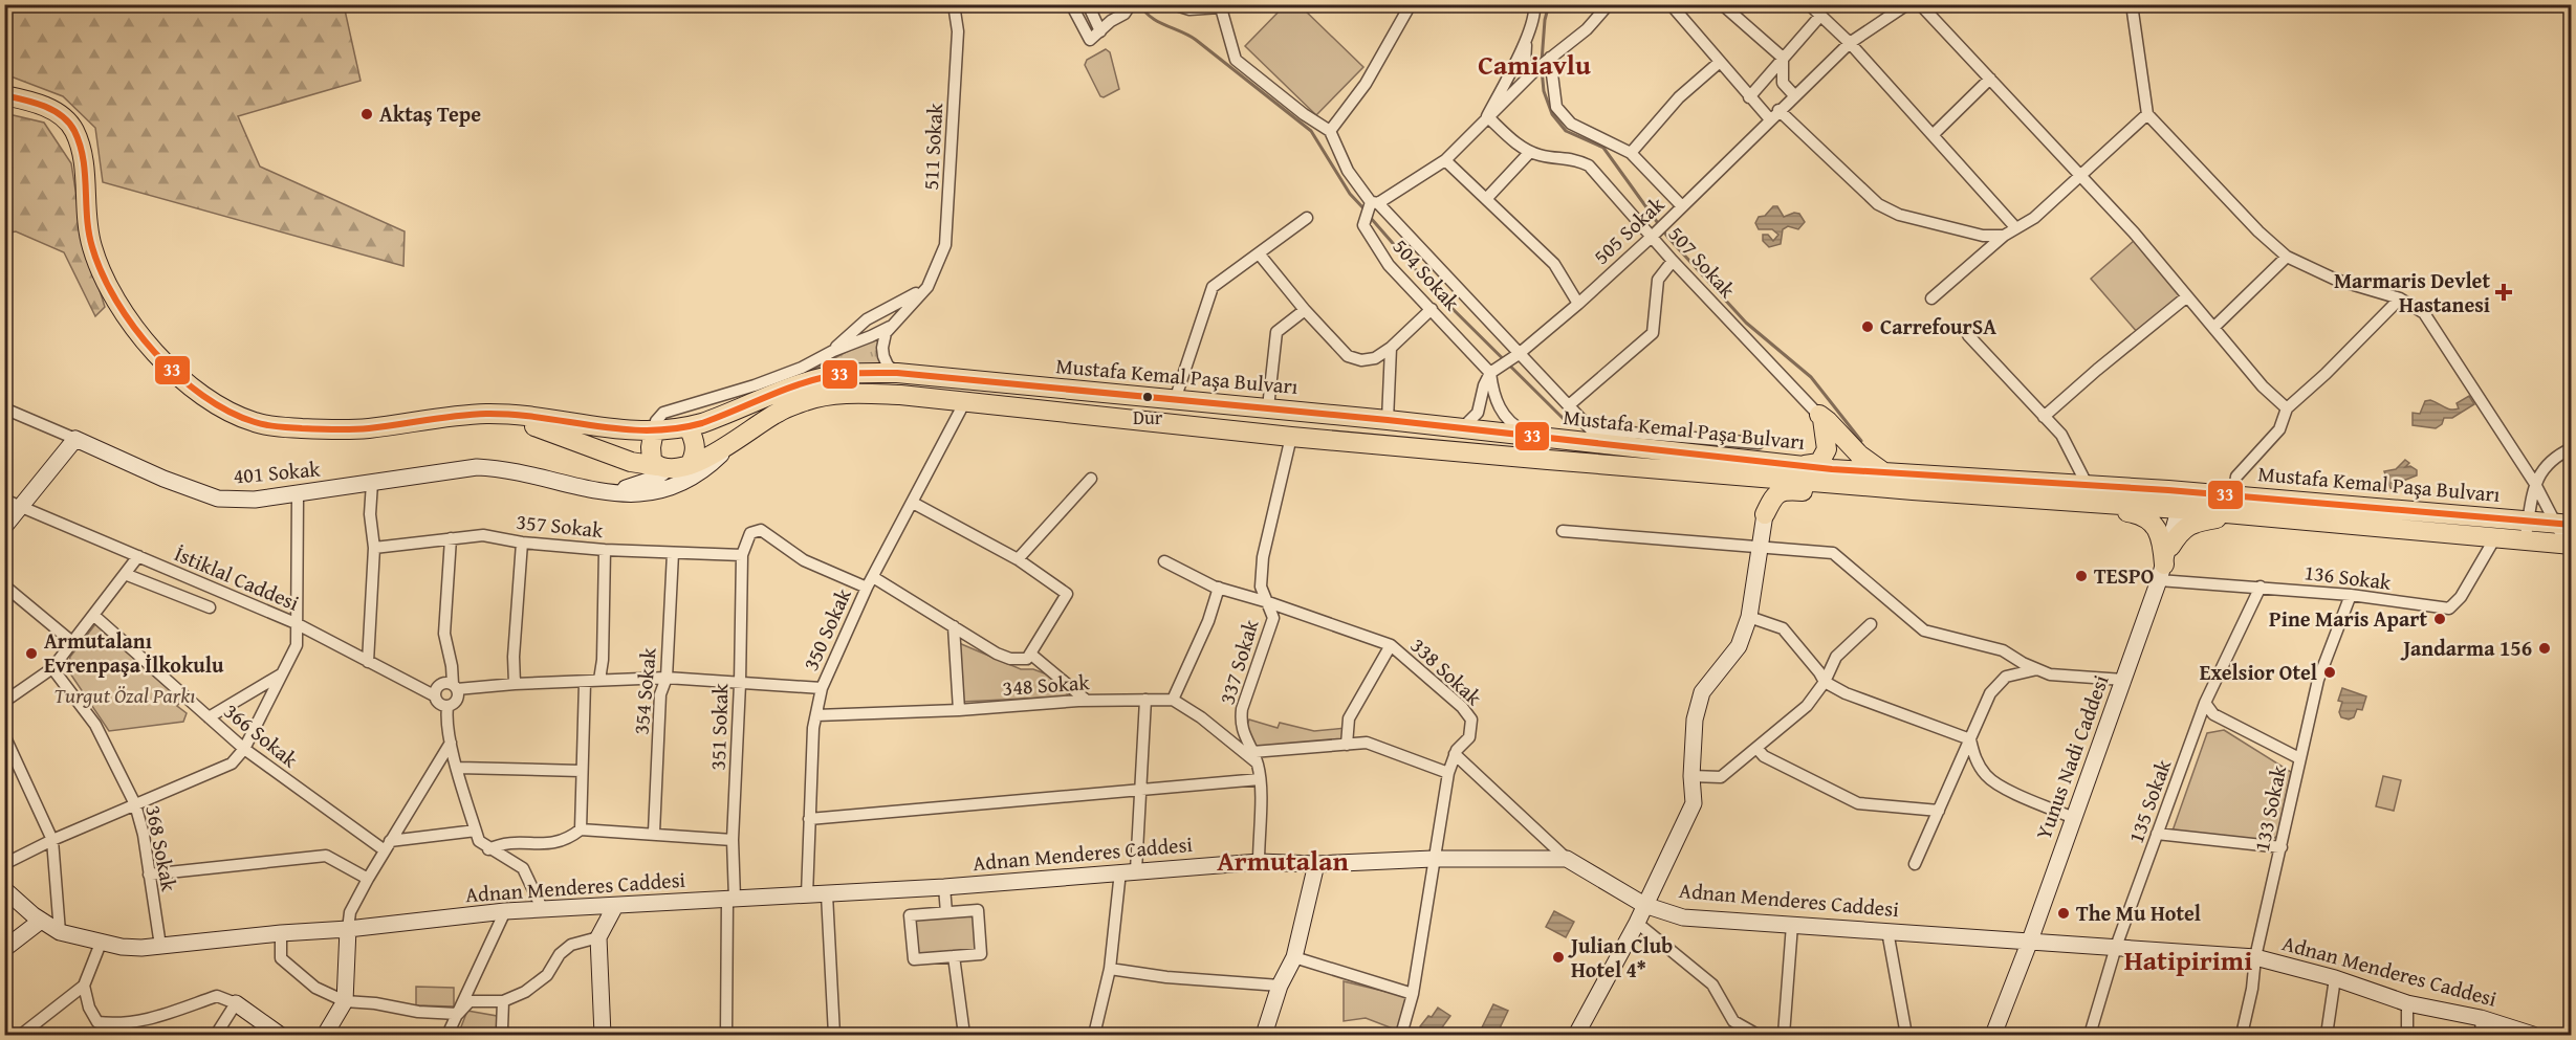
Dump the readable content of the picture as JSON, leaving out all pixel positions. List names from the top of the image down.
{
  "streets": {
    "highway": ["Mustafa Kemal Paşa Bulvarı"],
    "street": [
      "511 Sokak",
      "505 Sokak",
      "507 Sokak",
      "504 Sokak",
      "401 Sokak",
      "357 Sokak",
      "136 Sokak",
      "İstiklal Caddesi",
      "350 Sokak",
      "337 Sokak",
      "338 Sokak",
      "348 Sokak",
      "354 Sokak",
      "351 Sokak",
      "366 Sokak",
      "Yunus Nadi Caddesi",
      "135 Sokak",
      "133 Sokak",
      "368 Sokak",
      "Adnan Menderes Caddesi"
    ]
  },
  "crossings": [
    ["511 Sokak", "Mustafa Kemal Paşa Bulvarı"],
    ["505 Sokak", "507 Sokak"],
    ["505 Sokak", "504 Sokak"],
    ["507 Sokak", "Mustafa Kemal Paşa Bulvarı"],
    ["Mustafa Kemal Paşa Bulvarı", "136 Sokak"],
    ["Mustafa Kemal Paşa Bulvarı", "350 Sokak"],
    ["Mustafa Kemal Paşa Bulvarı", "337 Sokak"],
    ["Mustafa Kemal Paşa Bulvarı", "Yunus Nadi Caddesi"],
    ["357 Sokak", "354 Sokak"],
    ["357 Sokak", "351 Sokak"],
    ["136 Sokak", "Yunus Nadi Caddesi"],
    ["136 Sokak", "135 Sokak"],
    ["136 Sokak", "133 Sokak"],
    ["350 Sokak", "348 Sokak"],
    ["350 Sokak", "Adnan Menderes Caddesi"],
    ["337 Sokak", "338 Sokak"],
    ["337 Sokak", "Adnan Menderes Caddesi"],
    ["338 Sokak", "Adnan Menderes Caddesi"],
    ["351 Sokak", "Adnan Menderes Caddesi"],
    ["Yunus Nadi Caddesi", "Adnan Menderes Caddesi"],
    ["135 Sokak", "Adnan Menderes Caddesi"],
    ["133 Sokak", "Adnan Menderes Caddesi"],
    ["368 Sokak", "Adnan Menderes Caddesi"]
  ],
  "districts": ["Camiavlu", "Armutalan", "Hatipirimi"],
  "parks": ["Turgut Özal Parkı"],
  "places": {
    "other": [
      "Aktaş Tepe",
      "CarrefourSA",
      "Dur",
      "TESPO",
      "Pine Maris Apart",
      "Jandarma 156",
      "Armutalanı Evrenpaşa İlkokulu",
      "Exelsior Otel",
      "The Mu Hotel",
      "Julian Club Hotel 4*"
    ],
    "health": ["Marmaris Devlet Hastanesi"]
  },
  "lines": ["transit line 33"]
}
